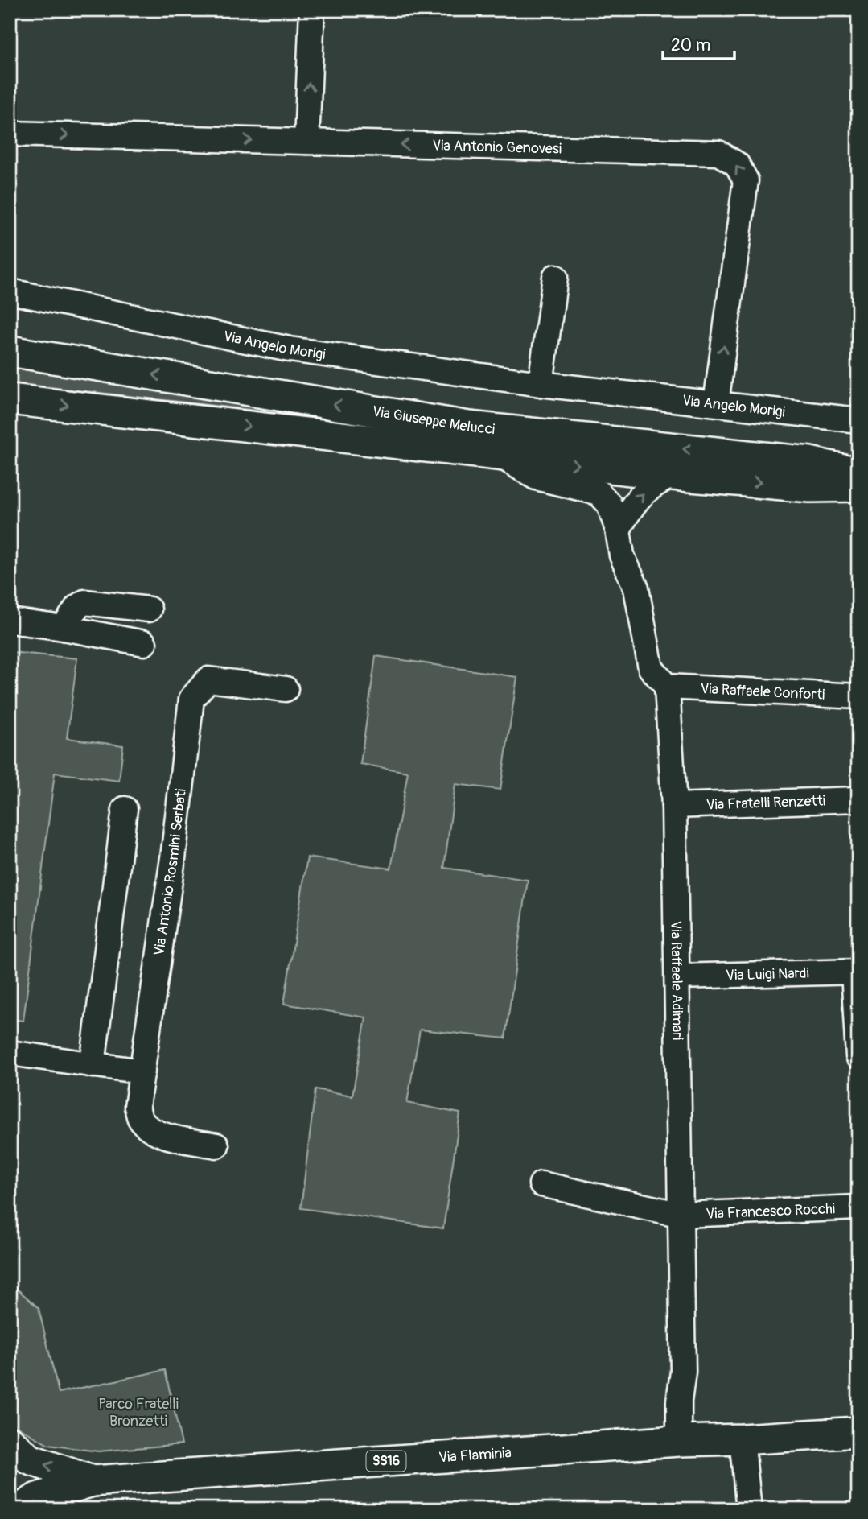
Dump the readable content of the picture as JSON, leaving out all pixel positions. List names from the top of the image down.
{
  "streets": {
    "main road": ["Via Giuseppe Melucci", "Via Flaminia", "SS16"],
    "street": [
      "Via Antonio Genovesi",
      "Via Angelo Morigi",
      "Via Raffaele Conforti",
      "Via Fratelli Renzetti",
      "Via Antonio Rosmini Serbati",
      "Via Luigi Nardi",
      "Via Raffaele Adimari",
      "Via Francesco Rocchi"
    ]
  },
  "crossings": [
    ["Via Antonio Genovesi", "Via Angelo Morigi"],
    ["Via Raffaele Conforti", "Via Raffaele Adimari"],
    ["Via Fratelli Renzetti", "Via Raffaele Adimari"],
    ["Via Luigi Nardi", "Via Raffaele Adimari"],
    ["Via Raffaele Adimari", "Via Francesco Rocchi"],
    ["Via Raffaele Adimari", "Via Flaminia"]
  ],
  "parks": ["Parco Fratelli Bronzetti"],
  "scale_bar": "20 m"
}
